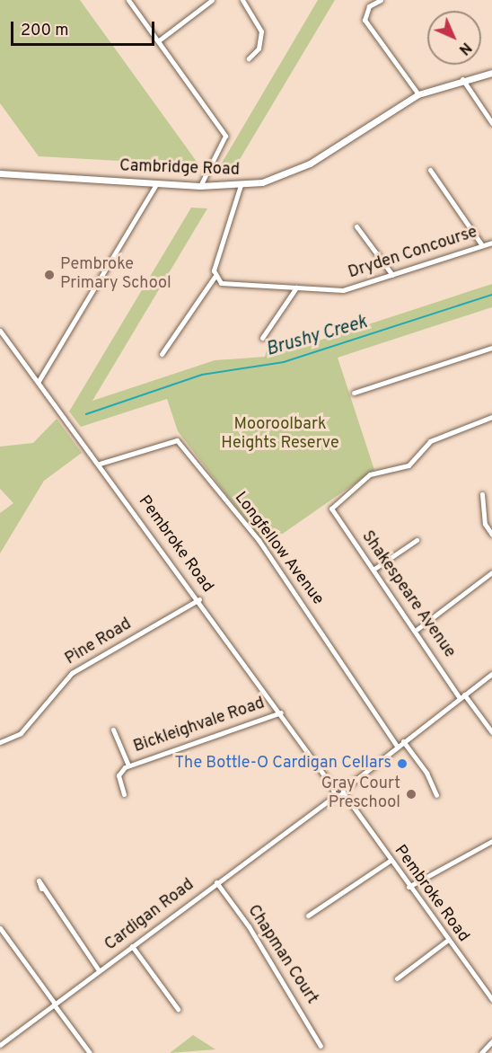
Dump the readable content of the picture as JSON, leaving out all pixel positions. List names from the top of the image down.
{
  "streets": {
    "main road": ["Cambridge Road"],
    "street": [
      "Dryden Concourse",
      "Pembroke Road",
      "Longfellow Avenue",
      "Shakespeare Avenue",
      "Pine Road",
      "Bickleighvale Road",
      "Cardigan Road",
      "Chapman Court"
    ]
  },
  "crossings": [
    ["Pembroke Road", "Longfellow Avenue"],
    ["Pembroke Road", "Pine Road"],
    ["Pembroke Road", "Bickleighvale Road"],
    ["Pembroke Road", "Cardigan Road"],
    ["Longfellow Avenue", "Cardigan Road"],
    ["Shakespeare Avenue", "Cardigan Road"],
    ["Cardigan Road", "Chapman Court"]
  ],
  "water": ["Brushy Creek"],
  "parks": ["Mooroolbark Heights Reserve"],
  "places": ["Pembroke Primary School", "The Bottle-O Cardigan Cellars", "Gray Court Preschool"],
  "scale_bar": "200 m",
  "north": "bottom right"
}
